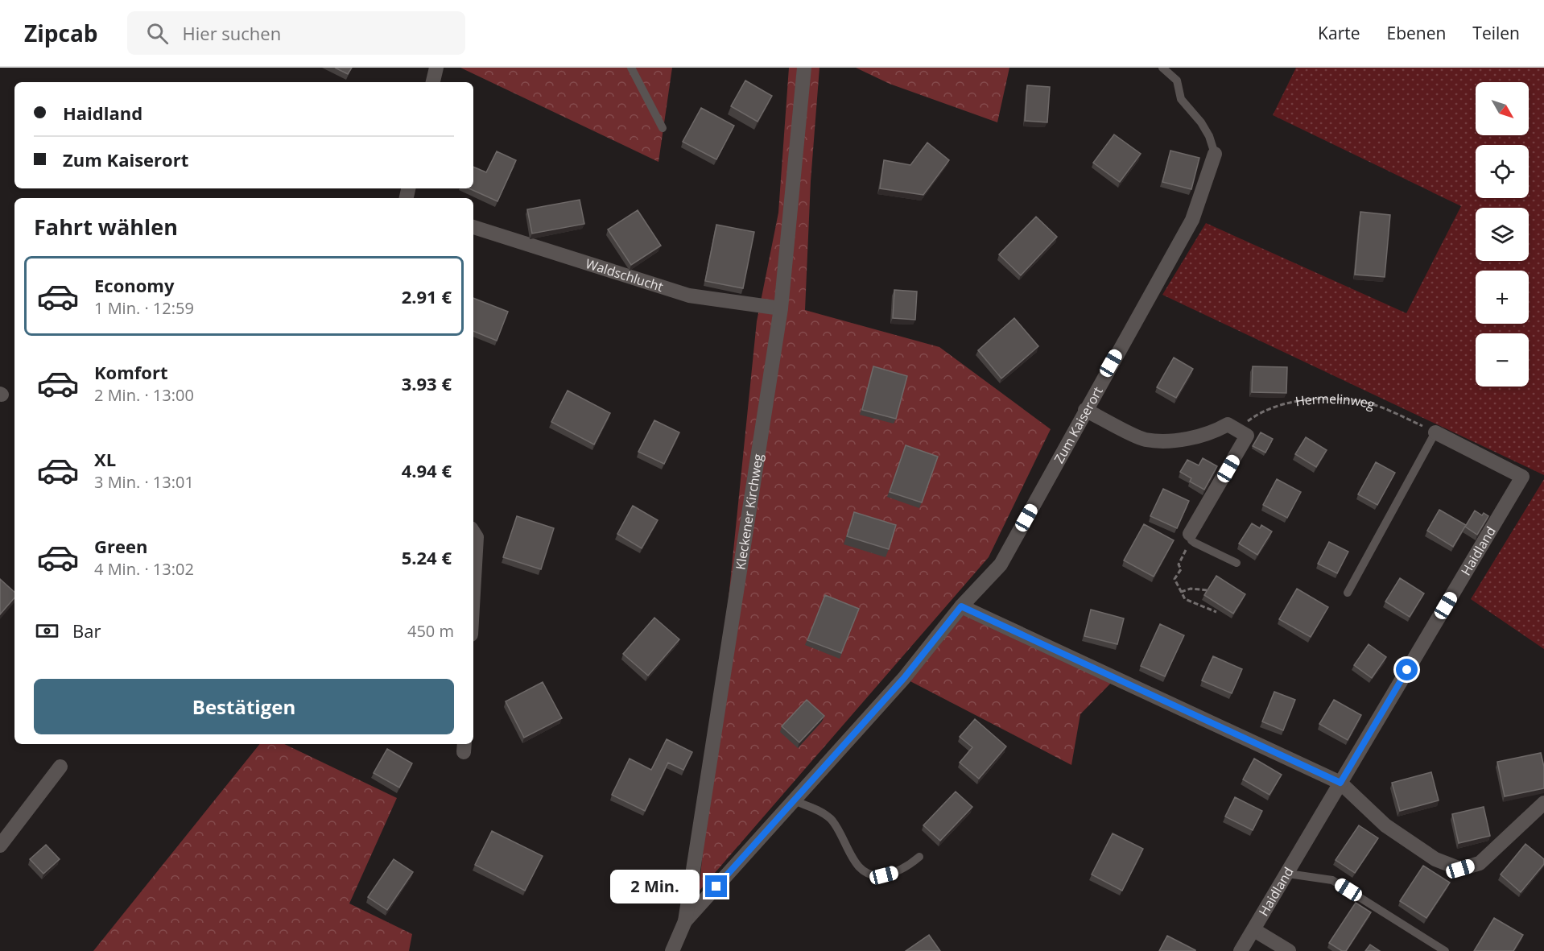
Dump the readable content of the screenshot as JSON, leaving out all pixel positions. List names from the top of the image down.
{
  "streets": {
    "street": [
      "Waldschlucht",
      "Zum Kaiserort",
      "Kleckener Kirchweg",
      "Haidland"
    ],
    "path": ["Hermelinweg"]
  },
  "crossings": [
    ["Waldschlucht", "Kleckener Kirchweg"],
    ["Hermelinweg", "Haidland"],
    ["Zum Kaiserort", "Kleckener Kirchweg"]
  ],
  "north": "bottom right",
  "page": {
    "header": "Zipcab",
    "search": "Hier suchen",
    "nav": ["Karte", "Ebenen", "Teilen"],
    "map_buttons": ["+", "−"],
    "banner": ["Haidland", "Zum Kaiserort"],
    "heading": "Fahrt wählen",
    "list": [
      {
        "name": "Economy",
        "note": "1 Min. · 12:59",
        "value": "2.91 €"
      },
      {
        "name": "Komfort",
        "note": "2 Min. · 13:00",
        "value": "3.93 €"
      },
      {
        "name": "XL",
        "note": "3 Min. · 13:01",
        "value": "4.94 €"
      },
      {
        "name": "Green",
        "note": "4 Min. · 13:02",
        "value": "5.24 €"
      }
    ],
    "pay": ["Bar", "450 m"],
    "buttons": "Bestätigen",
    "bubble": "2 Min."
  }
}
